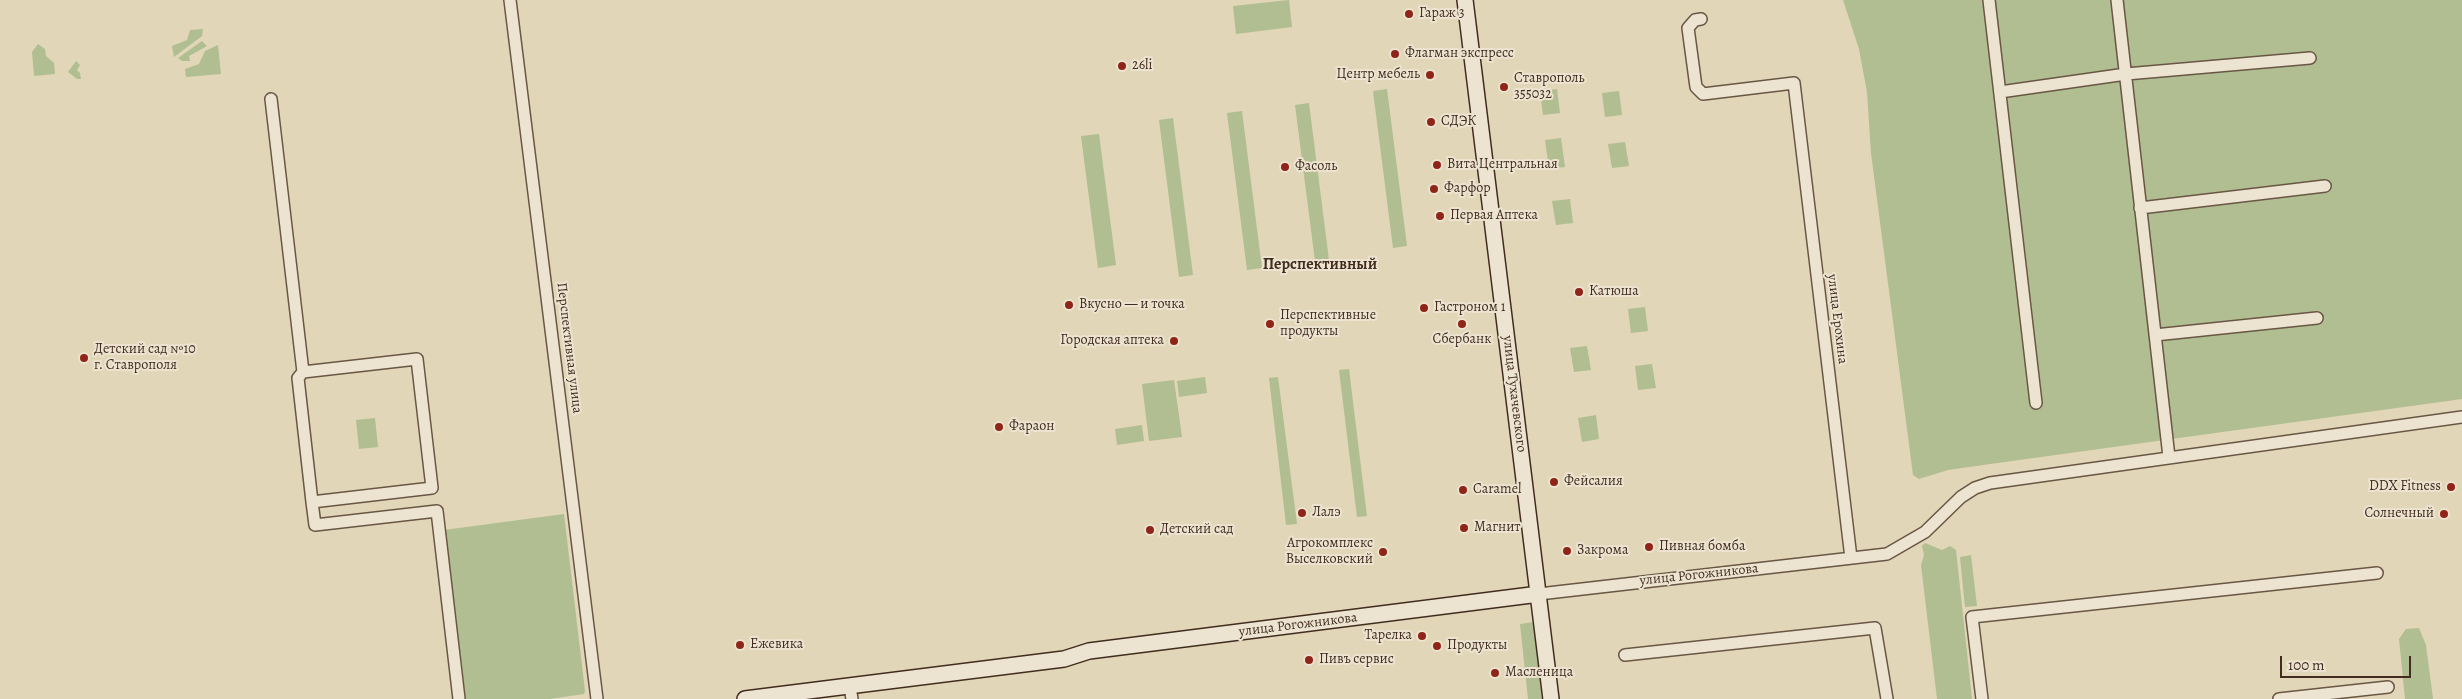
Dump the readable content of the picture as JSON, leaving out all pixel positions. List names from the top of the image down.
{
  "streets": {
    "street": [
      "улица Ерохина",
      "Перспективная улица",
      "улица Тухачевского",
      "улица Рогожникова"
    ]
  },
  "crossings": [
    ["улица Ерохина", "улица Рогожникова"],
    ["улица Тухачевского", "улица Рогожникова"]
  ],
  "districts": ["Перспективный"],
  "places": [
    "Гараж 3",
    "Флагман экспресс",
    "26li",
    "Центр мебель",
    "Ставрополь 355032",
    "СДЭК",
    "Вита Центральная",
    "Фасоль",
    "Фарфор",
    "Первая Аптека",
    "Катюша",
    "Вкусно — и точка",
    "Гастроном 1",
    "Перспективные продукты",
    "Сбербанк",
    "Городская аптека",
    "Детский сад №10 г. Ставрополя",
    "Фараон",
    "Фейсалия",
    "DDX Fitness",
    "Caramel",
    "Лалэ",
    "Солнечный",
    "Магнит",
    "Детский сад",
    "Пивная бомба",
    "Закрома",
    "Агрокомплекс Выселковский",
    "Тарелка",
    "Ежевика",
    "Продукты",
    "Пивъ сервис",
    "Масленица"
  ],
  "scale_bar": "100 m"
}
